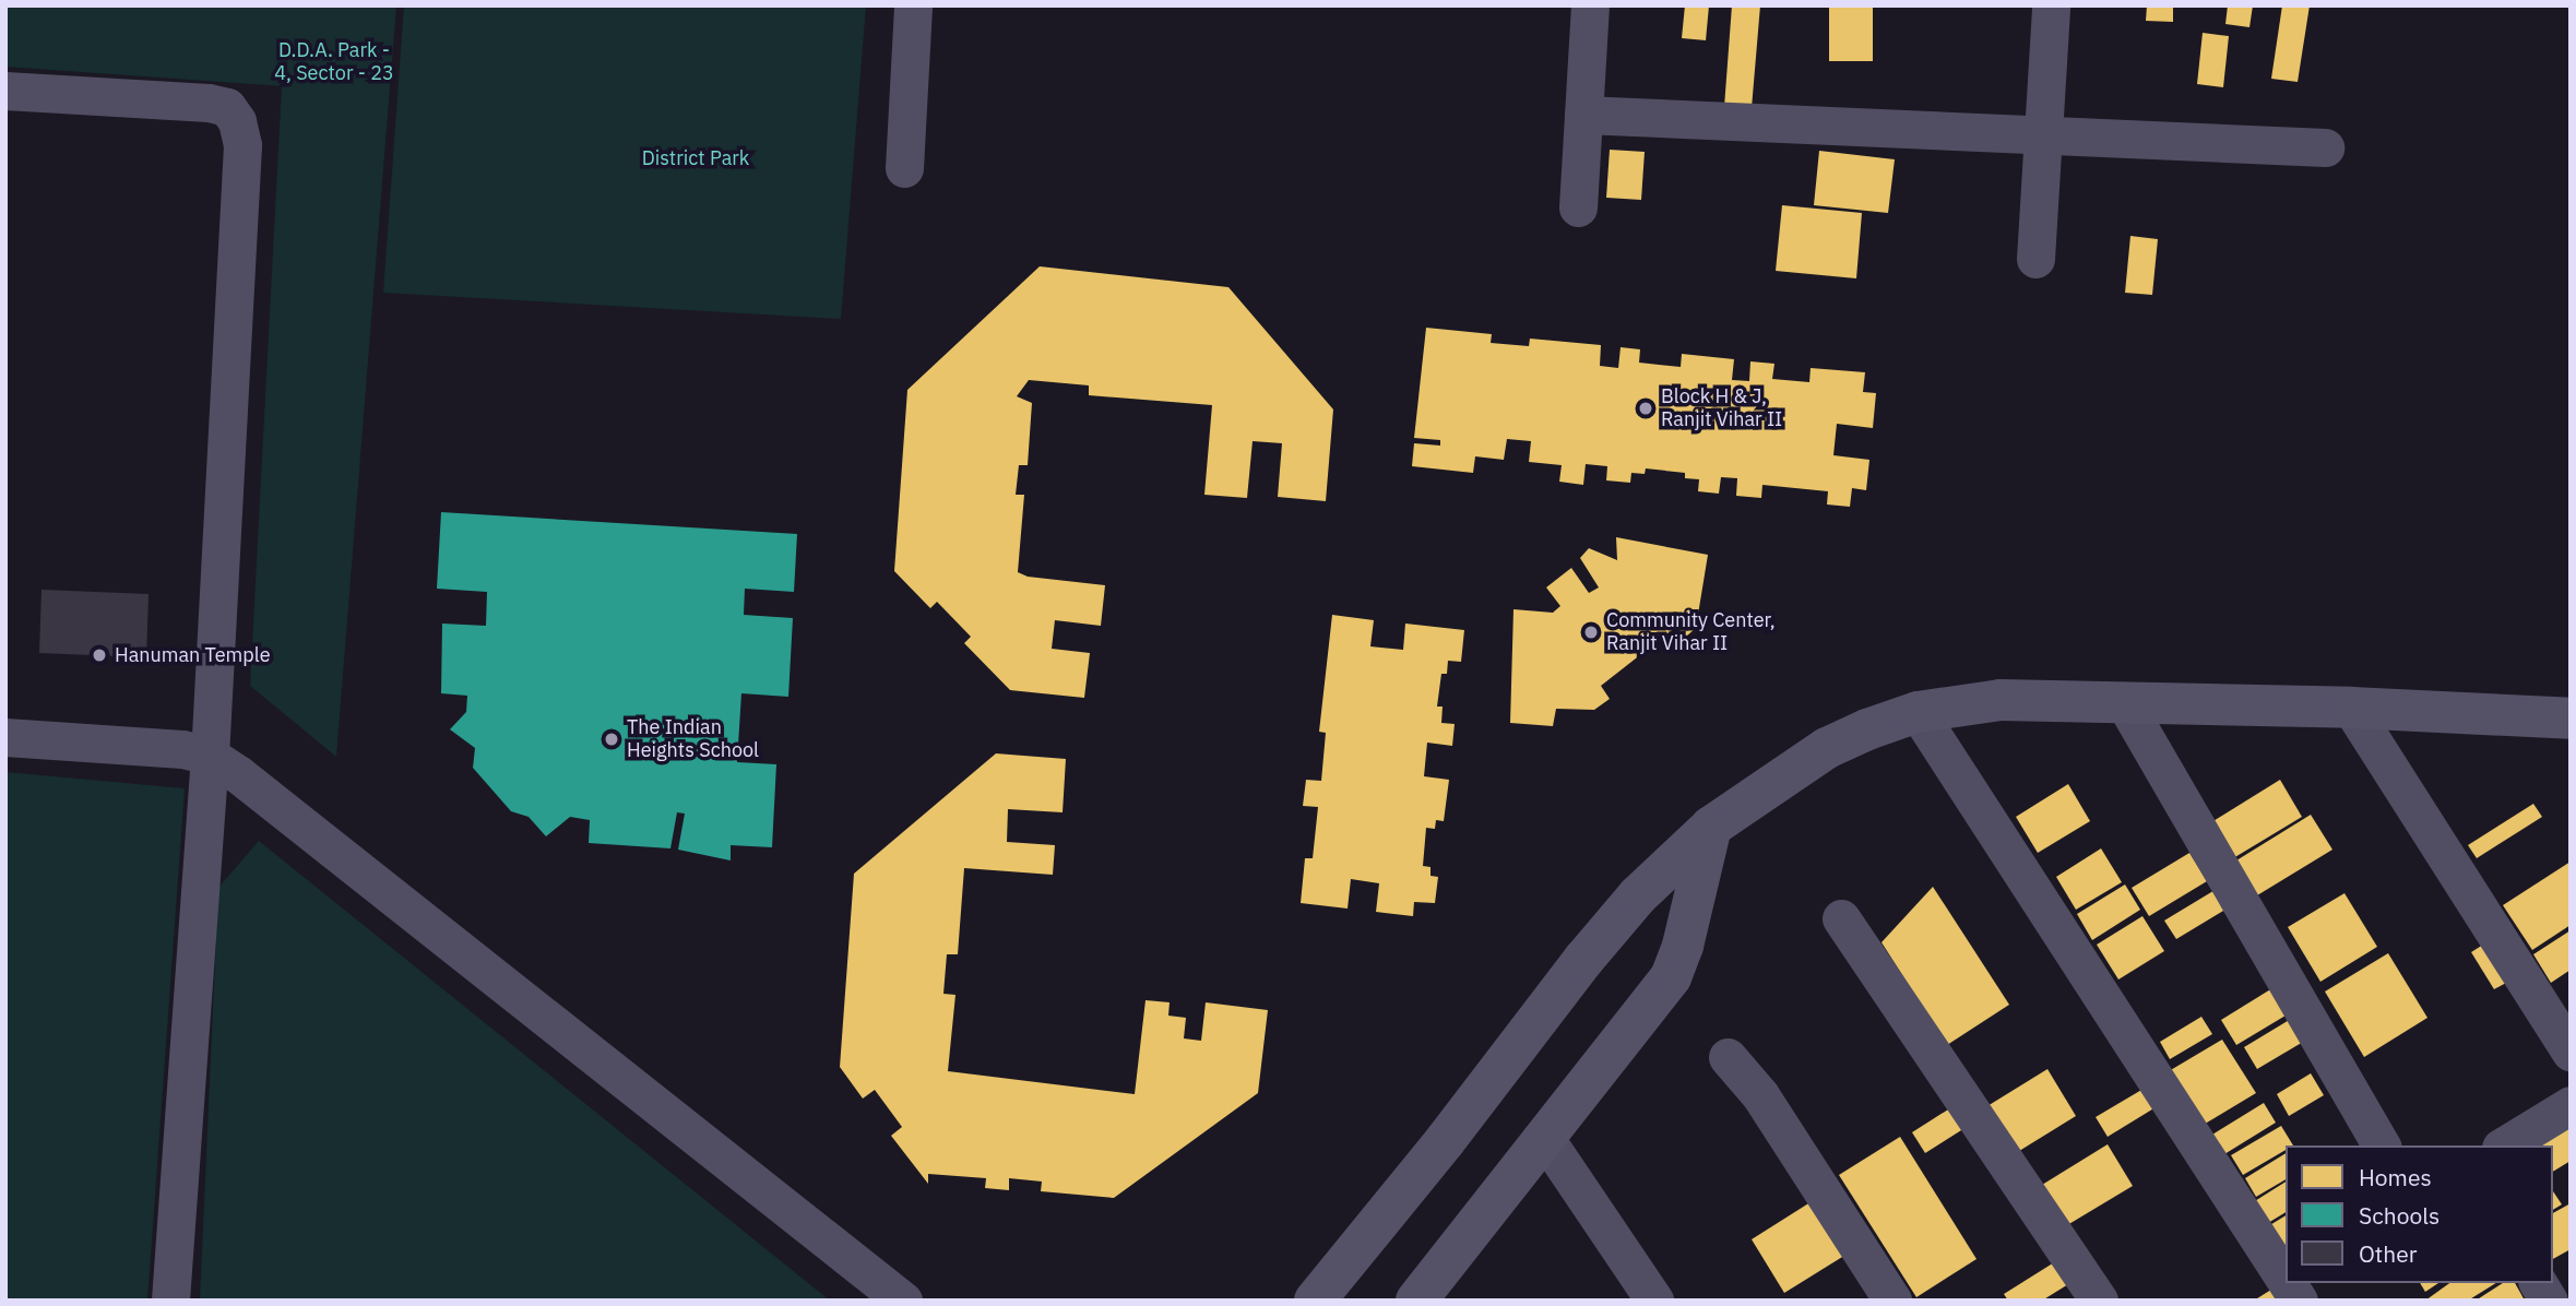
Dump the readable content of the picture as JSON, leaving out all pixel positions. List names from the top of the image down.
{
  "parks": ["D.D.A. Park - 4, Sector - 23", "District Park"],
  "places": [
    "Block H & J, Ranjit Vihar II",
    "Community Center, Ranjit Vihar II",
    "Hanuman Temple",
    "The Indian Heights School"
  ],
  "legend": ["Homes", "Schools", "Other"]
}
